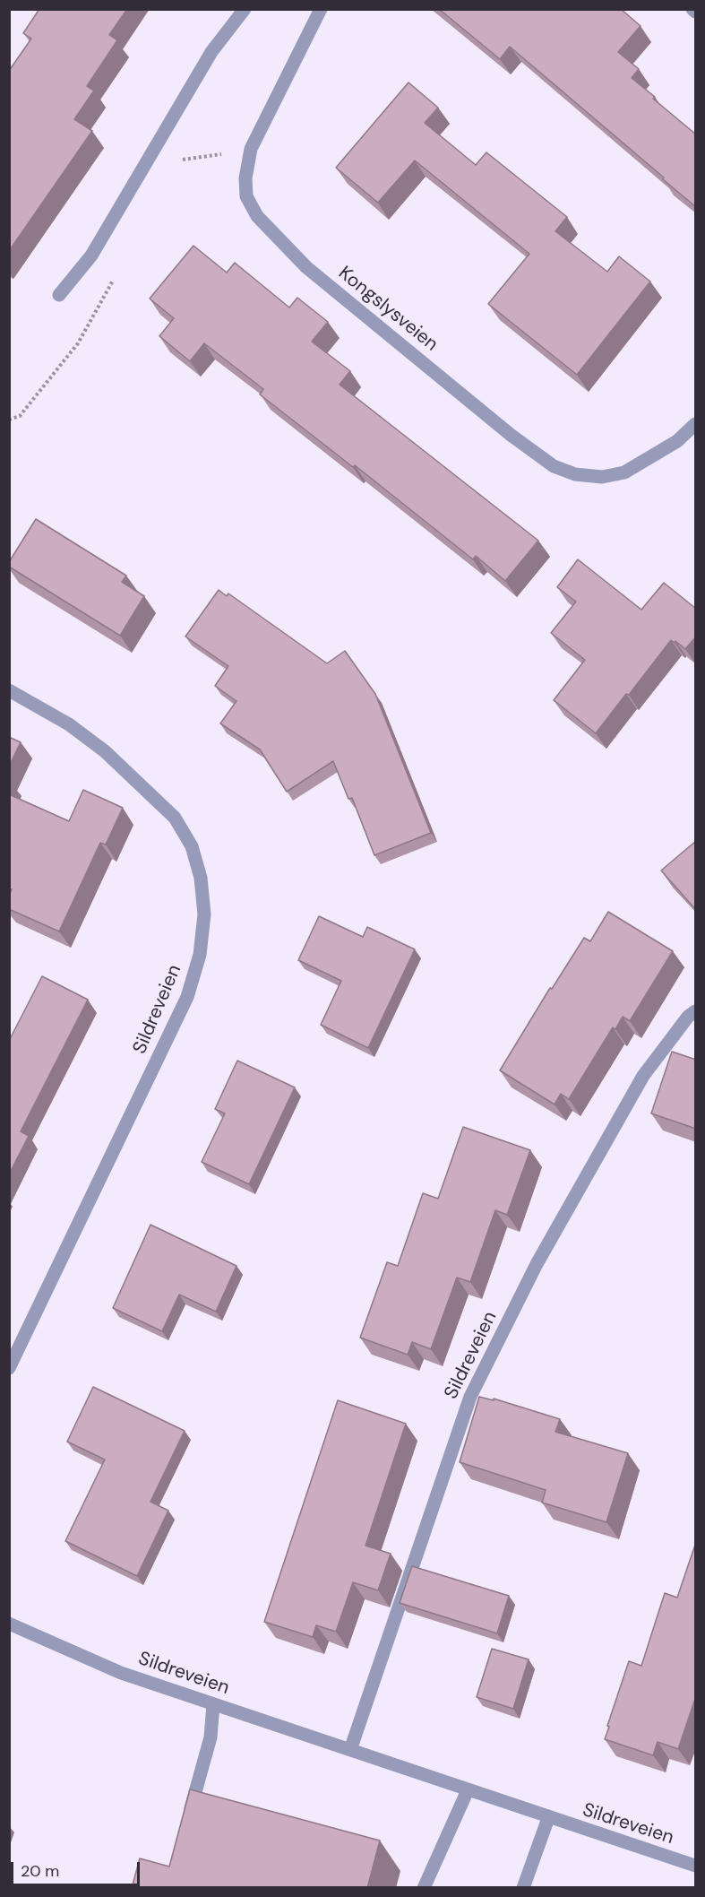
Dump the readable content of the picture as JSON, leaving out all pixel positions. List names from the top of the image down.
{
  "streets": {
    "street": ["Kongslysveien", "Sildreveien"]
  },
  "scale_bar": "20 m"
}
